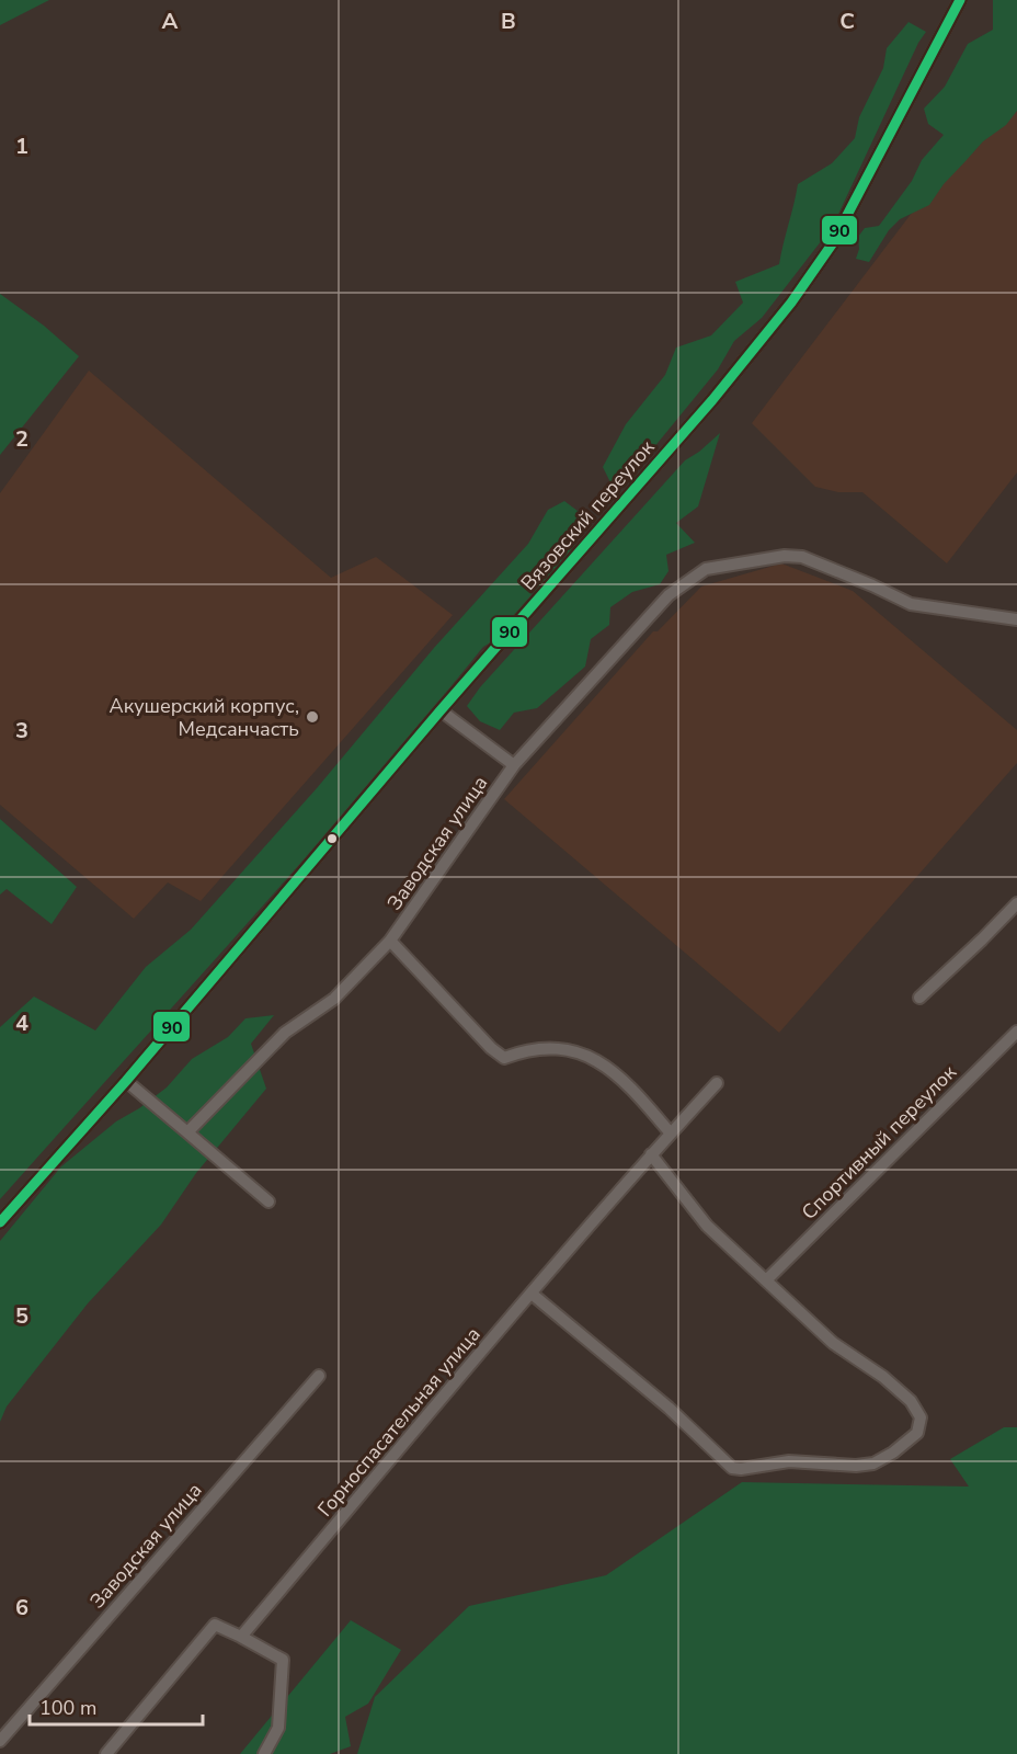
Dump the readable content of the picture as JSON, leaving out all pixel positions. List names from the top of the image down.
{
  "streets": {
    "street": [
      "Вязовский переулок",
      "Заводская улица",
      "Спортивный переулок",
      "Горноспасательная улица"
    ]
  },
  "crossings": [
    ["Заводская улица", "Горноспасательная улица"]
  ],
  "places": ["Акушерский корпус, Медсанчасть"],
  "lines": ["transit line 90"],
  "scale_bar": "100 m",
  "grid": {
    "columns": ["A", "B", "C"],
    "rows": [
      "1",
      "2",
      "3",
      "4",
      "5",
      "6"
    ]
  }
}
